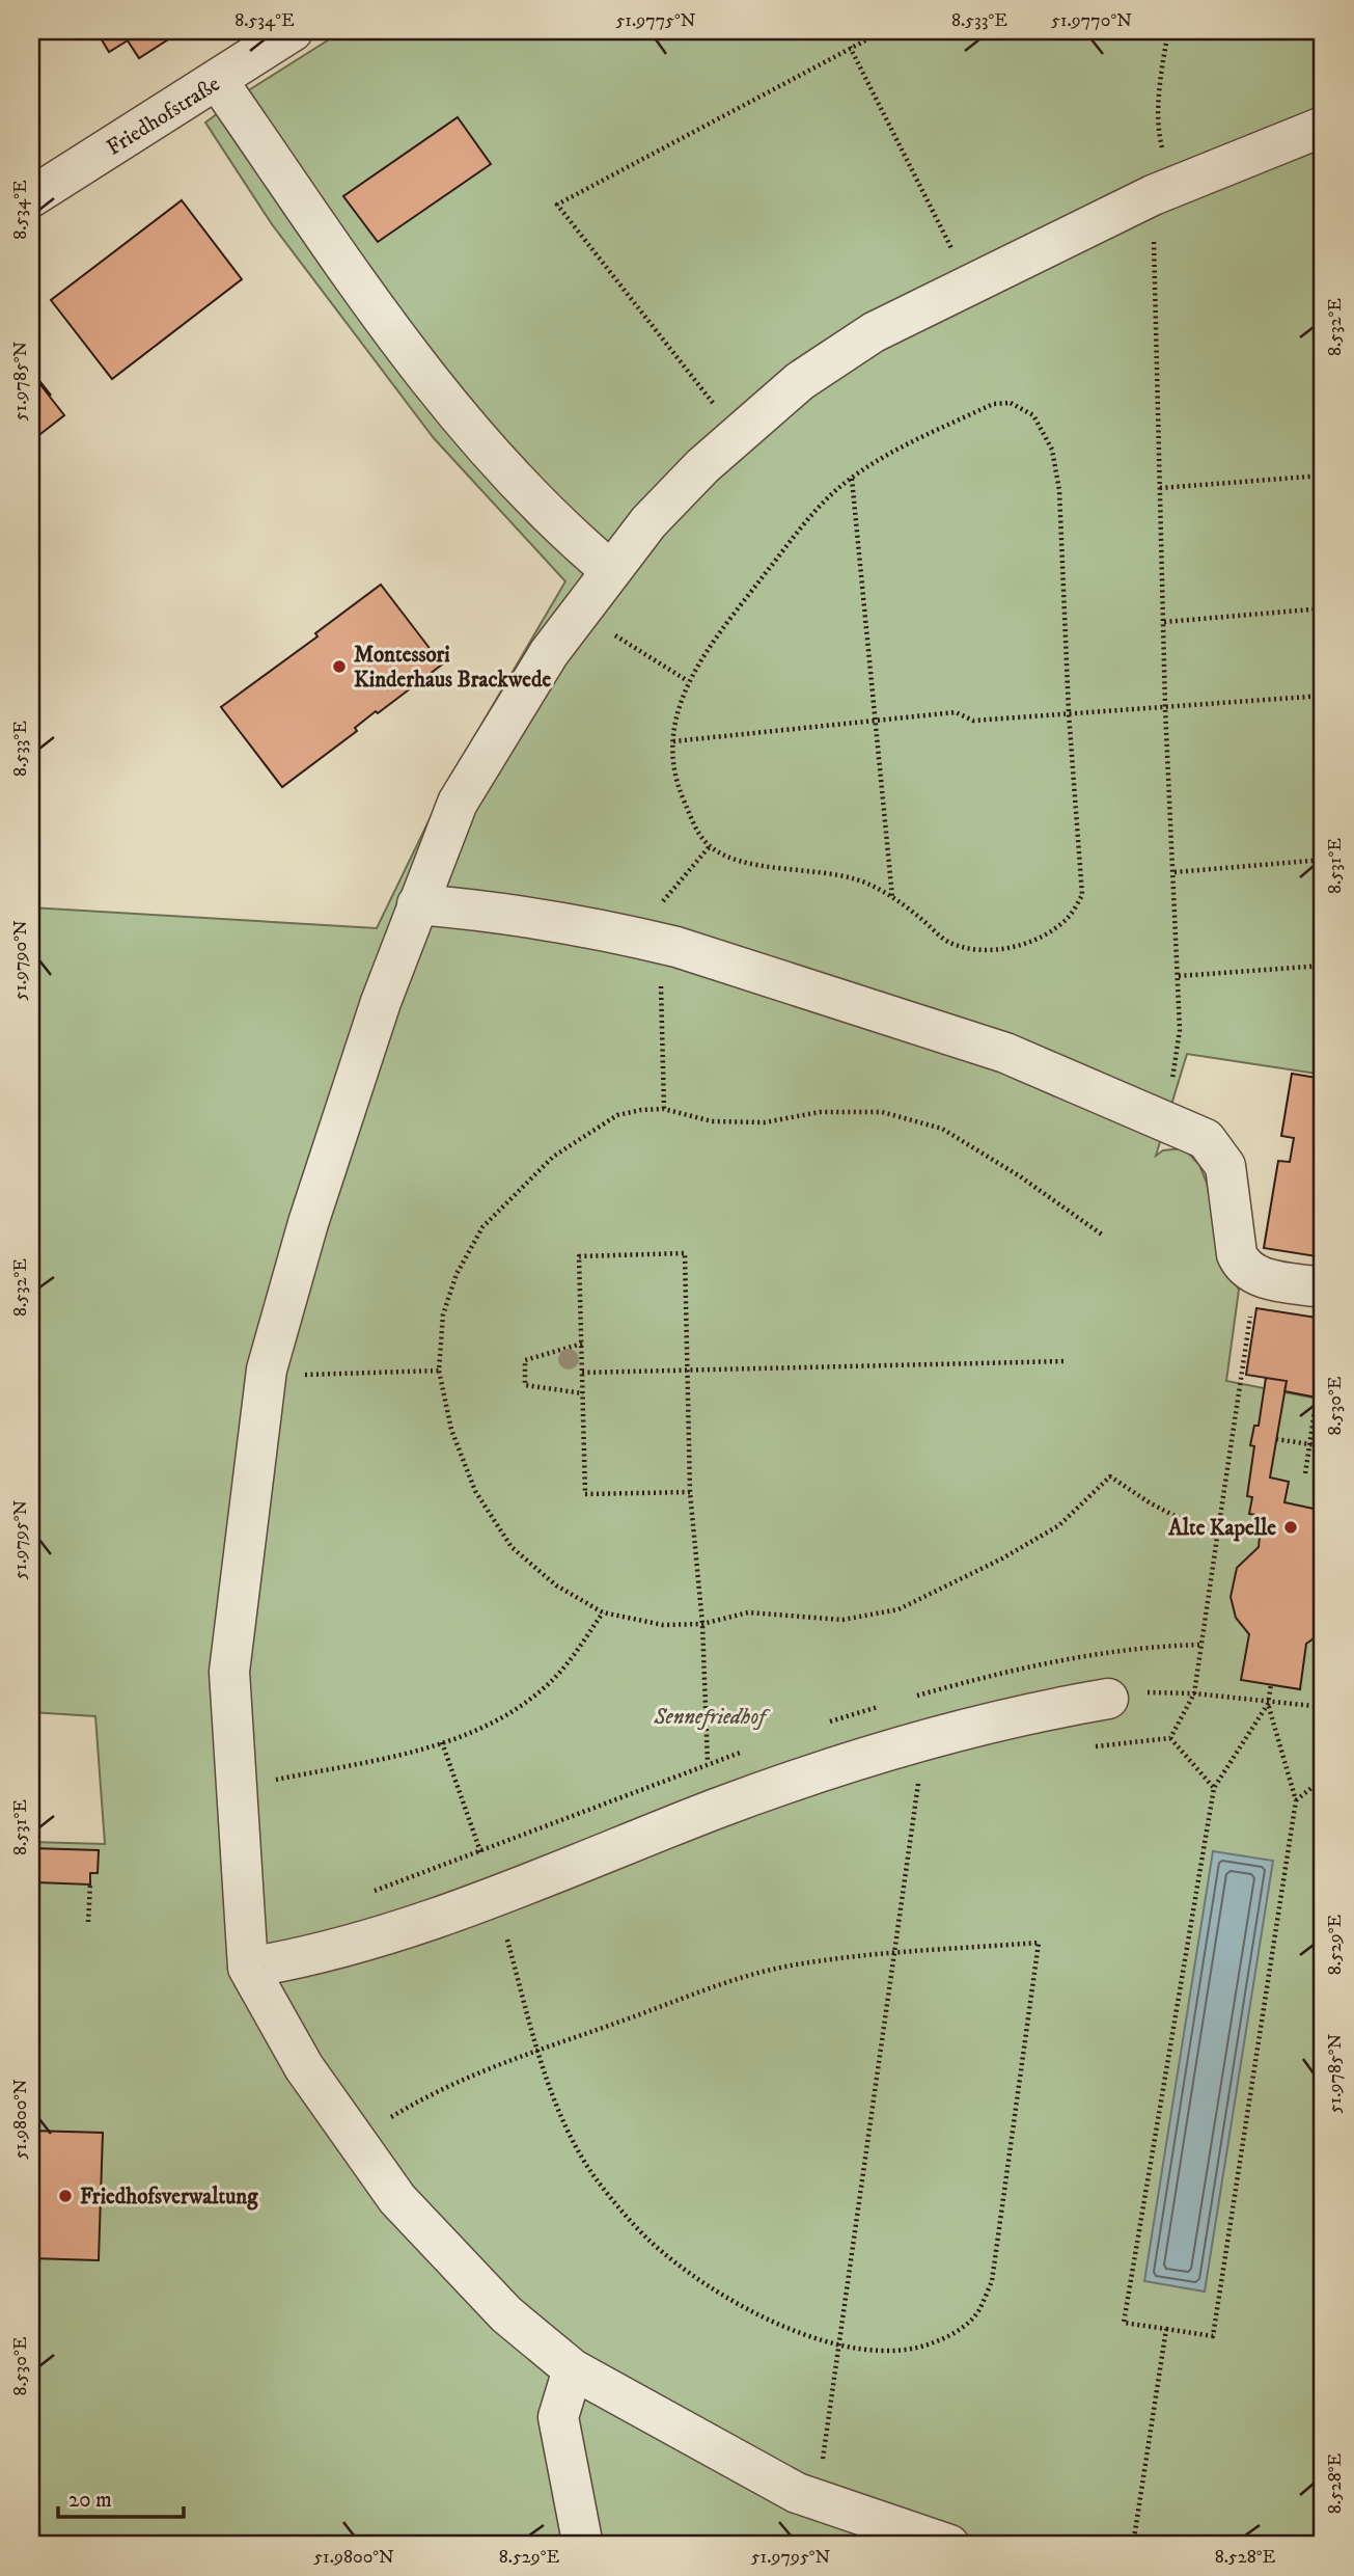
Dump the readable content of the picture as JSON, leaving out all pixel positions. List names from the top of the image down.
{
  "streets": {
    "street": ["Friedhofstraße"]
  },
  "parks": ["Sennefriedhof"],
  "places": ["Montessori Kinderhaus Brackwede", "Alte Kapelle", "Friedhofsverwaltung"],
  "scale_bar": "20 m",
  "coordinates": [
    "8.534°E",
    "51.9775°N",
    "8.533°E",
    "51.9770°N",
    "8.532°E",
    "51.9785°N",
    "8.531°E",
    "51.9790°N",
    "8.530°E",
    "51.9795°N",
    "8.529°E",
    "51.9800°N",
    "8.528°E"
  ]
}
